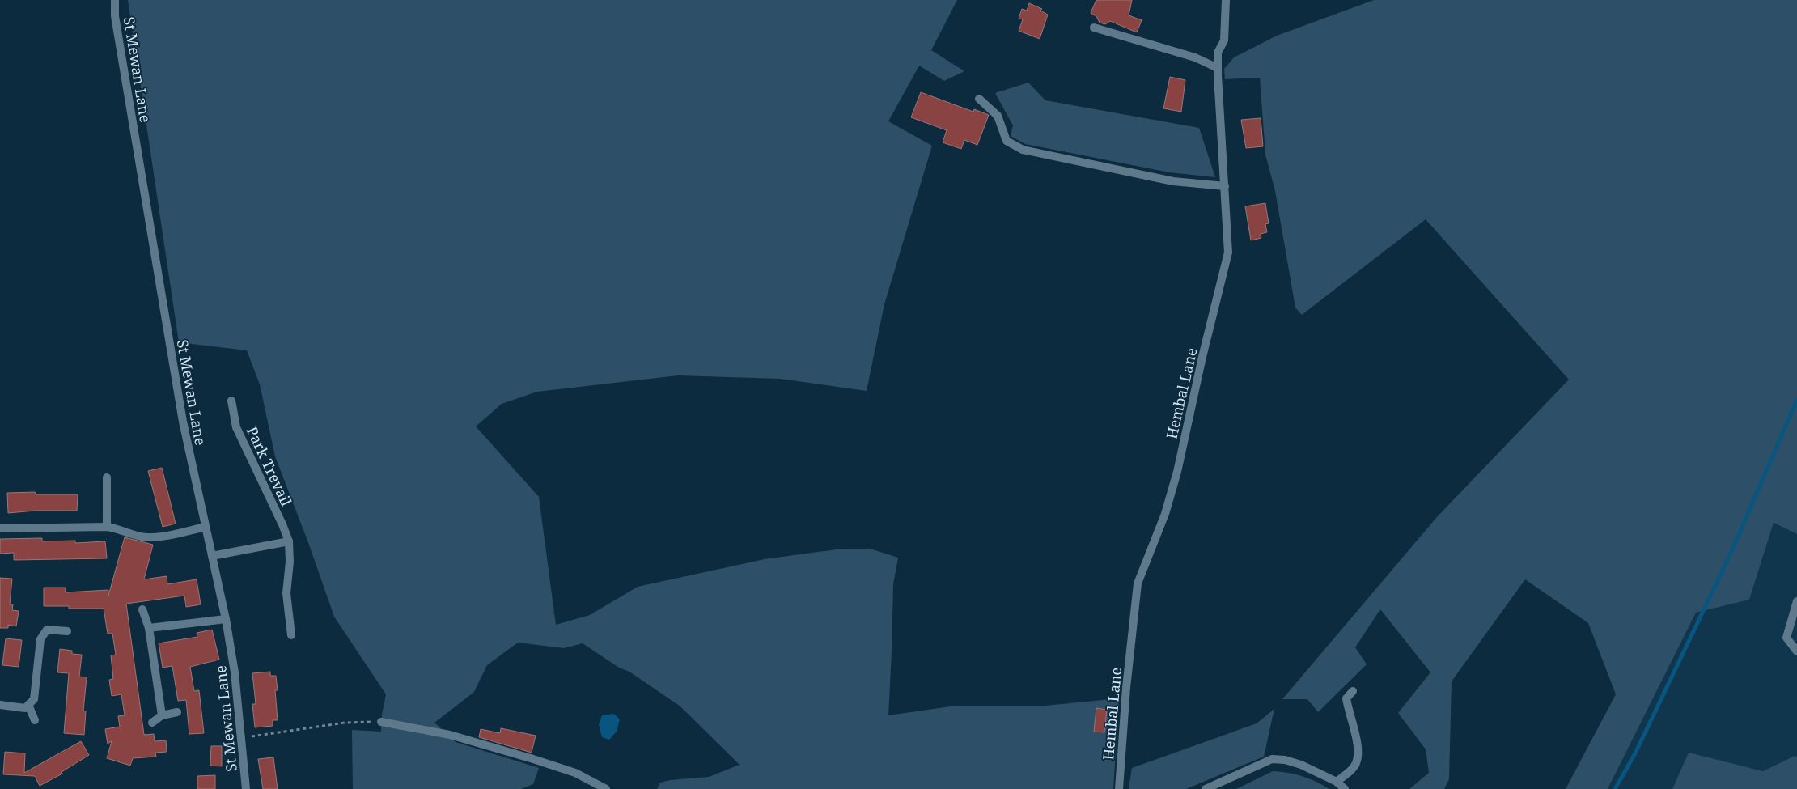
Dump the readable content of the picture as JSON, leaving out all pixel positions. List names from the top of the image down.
{
  "streets": {
    "street": ["St Mewan Lane", "Hembal Lane", "Park Trevail"]
  }
}
